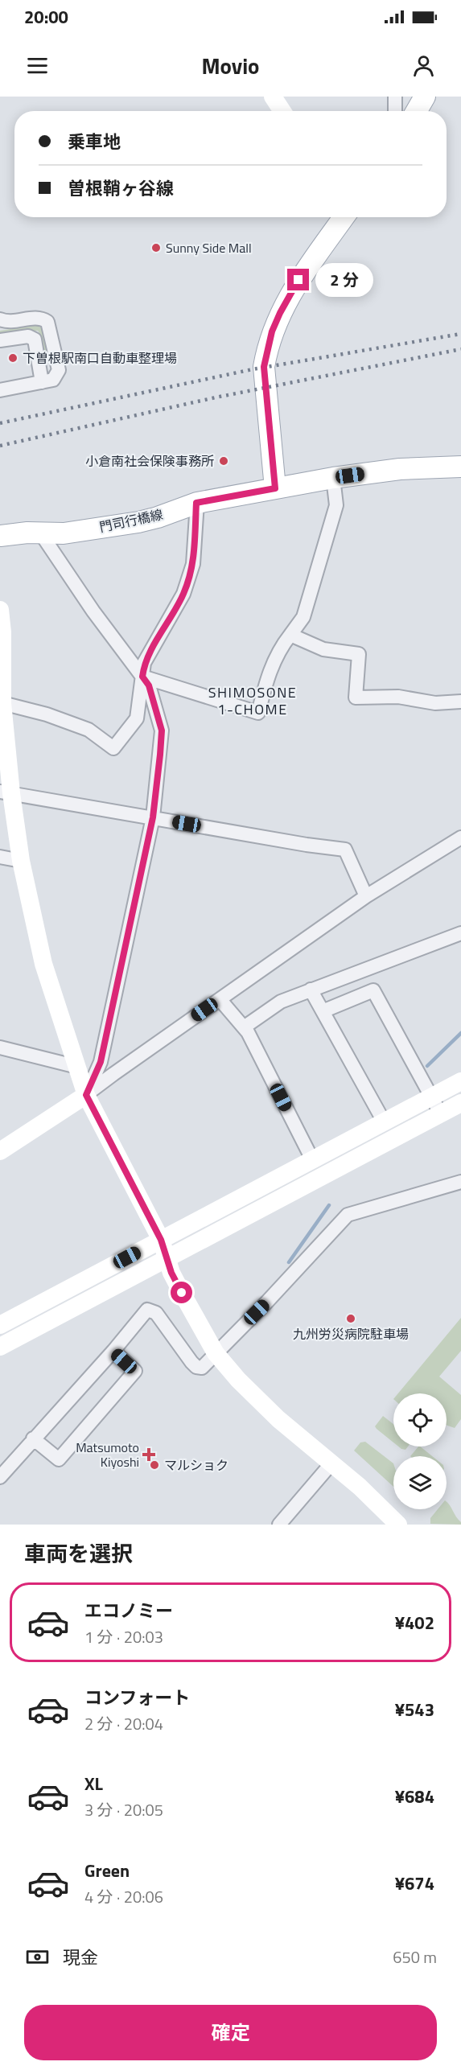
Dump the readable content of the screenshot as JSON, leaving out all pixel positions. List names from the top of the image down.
{
  "streets": {
    "main road": ["門司行橋線"]
  },
  "districts": ["SHIMOSONE 1-CHOME"],
  "places": {
    "other": [
      "Sunny Side Mall",
      "下曽根駅南口自動車整理場",
      "小倉南社会保険事務所",
      "九州労災病院駐車場",
      "マルショク"
    ],
    "health": ["Matsumoto Kiyoshi"]
  },
  "page": {
    "status": "20:00",
    "header": "Movio",
    "banner": ["乗車地", "曽根鞘ヶ谷線"],
    "bubble": "2 分",
    "heading": "車両を選択",
    "list": [
      {
        "name": "エコノミー",
        "note": "1 分 · 20:03",
        "value": "¥402"
      },
      {
        "name": "コンフォート",
        "note": "2 分 · 20:04",
        "value": "¥543"
      },
      {
        "name": "XL",
        "note": "3 分 · 20:05",
        "value": "¥684"
      },
      {
        "name": "Green",
        "note": "4 分 · 20:06",
        "value": "¥674"
      }
    ],
    "pay": ["現金", "650 m"],
    "buttons": "確定"
  }
}
